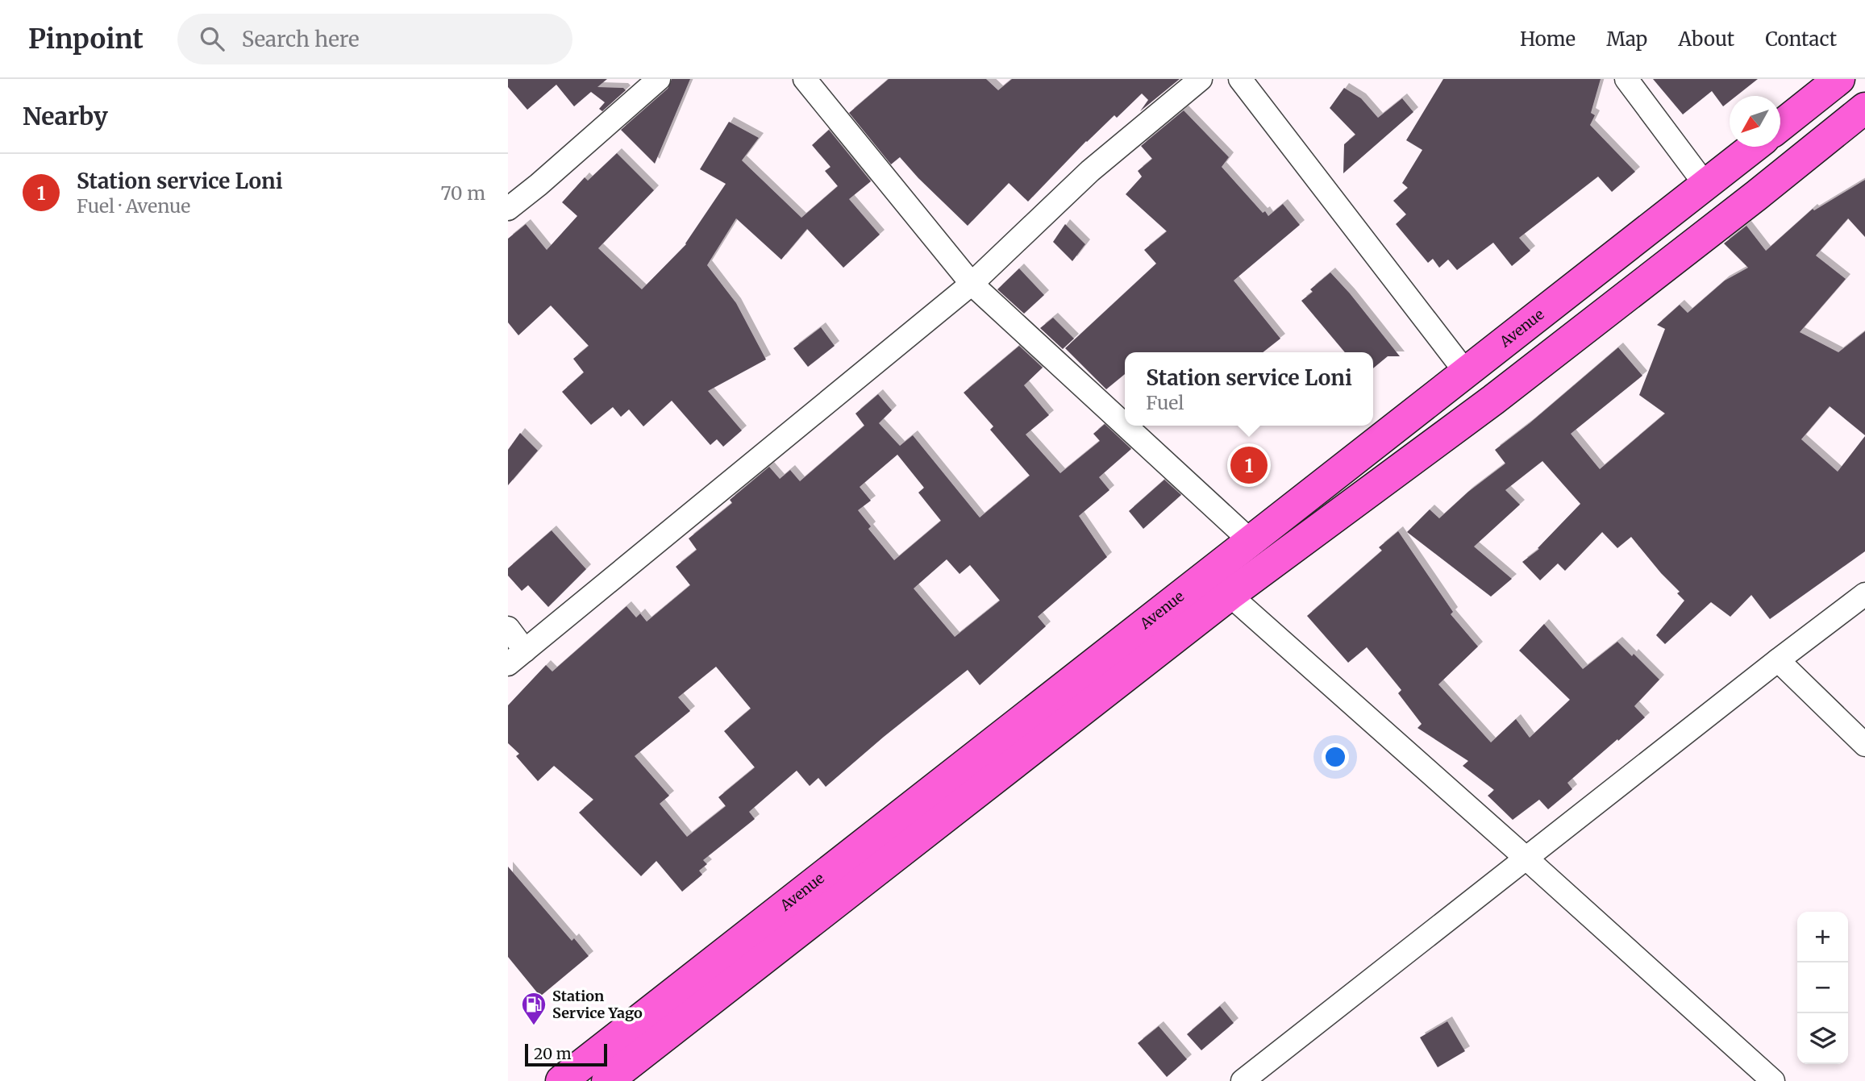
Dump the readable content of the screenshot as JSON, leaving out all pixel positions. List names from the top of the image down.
{
  "streets": {
    "highway": ["Avenue"]
  },
  "places": {
    "fuel station": ["Station Service Yago"]
  },
  "scale_bar": "20 m",
  "north": "bottom left",
  "page": {
    "header": "Pinpoint",
    "search": "Search here",
    "nav": [
      "Home",
      "Map",
      "About",
      "Contact"
    ],
    "heading": "Nearby",
    "list": [
      {
        "mark": "1",
        "name": "Station service Loni",
        "note": "Fuel · Avenue",
        "value": "70 m"
      }
    ],
    "popup": ["Station service Loni", "Fuel"],
    "pins": "1",
    "map_buttons": ["+", "−"],
    "scale": "20 m"
  }
}
